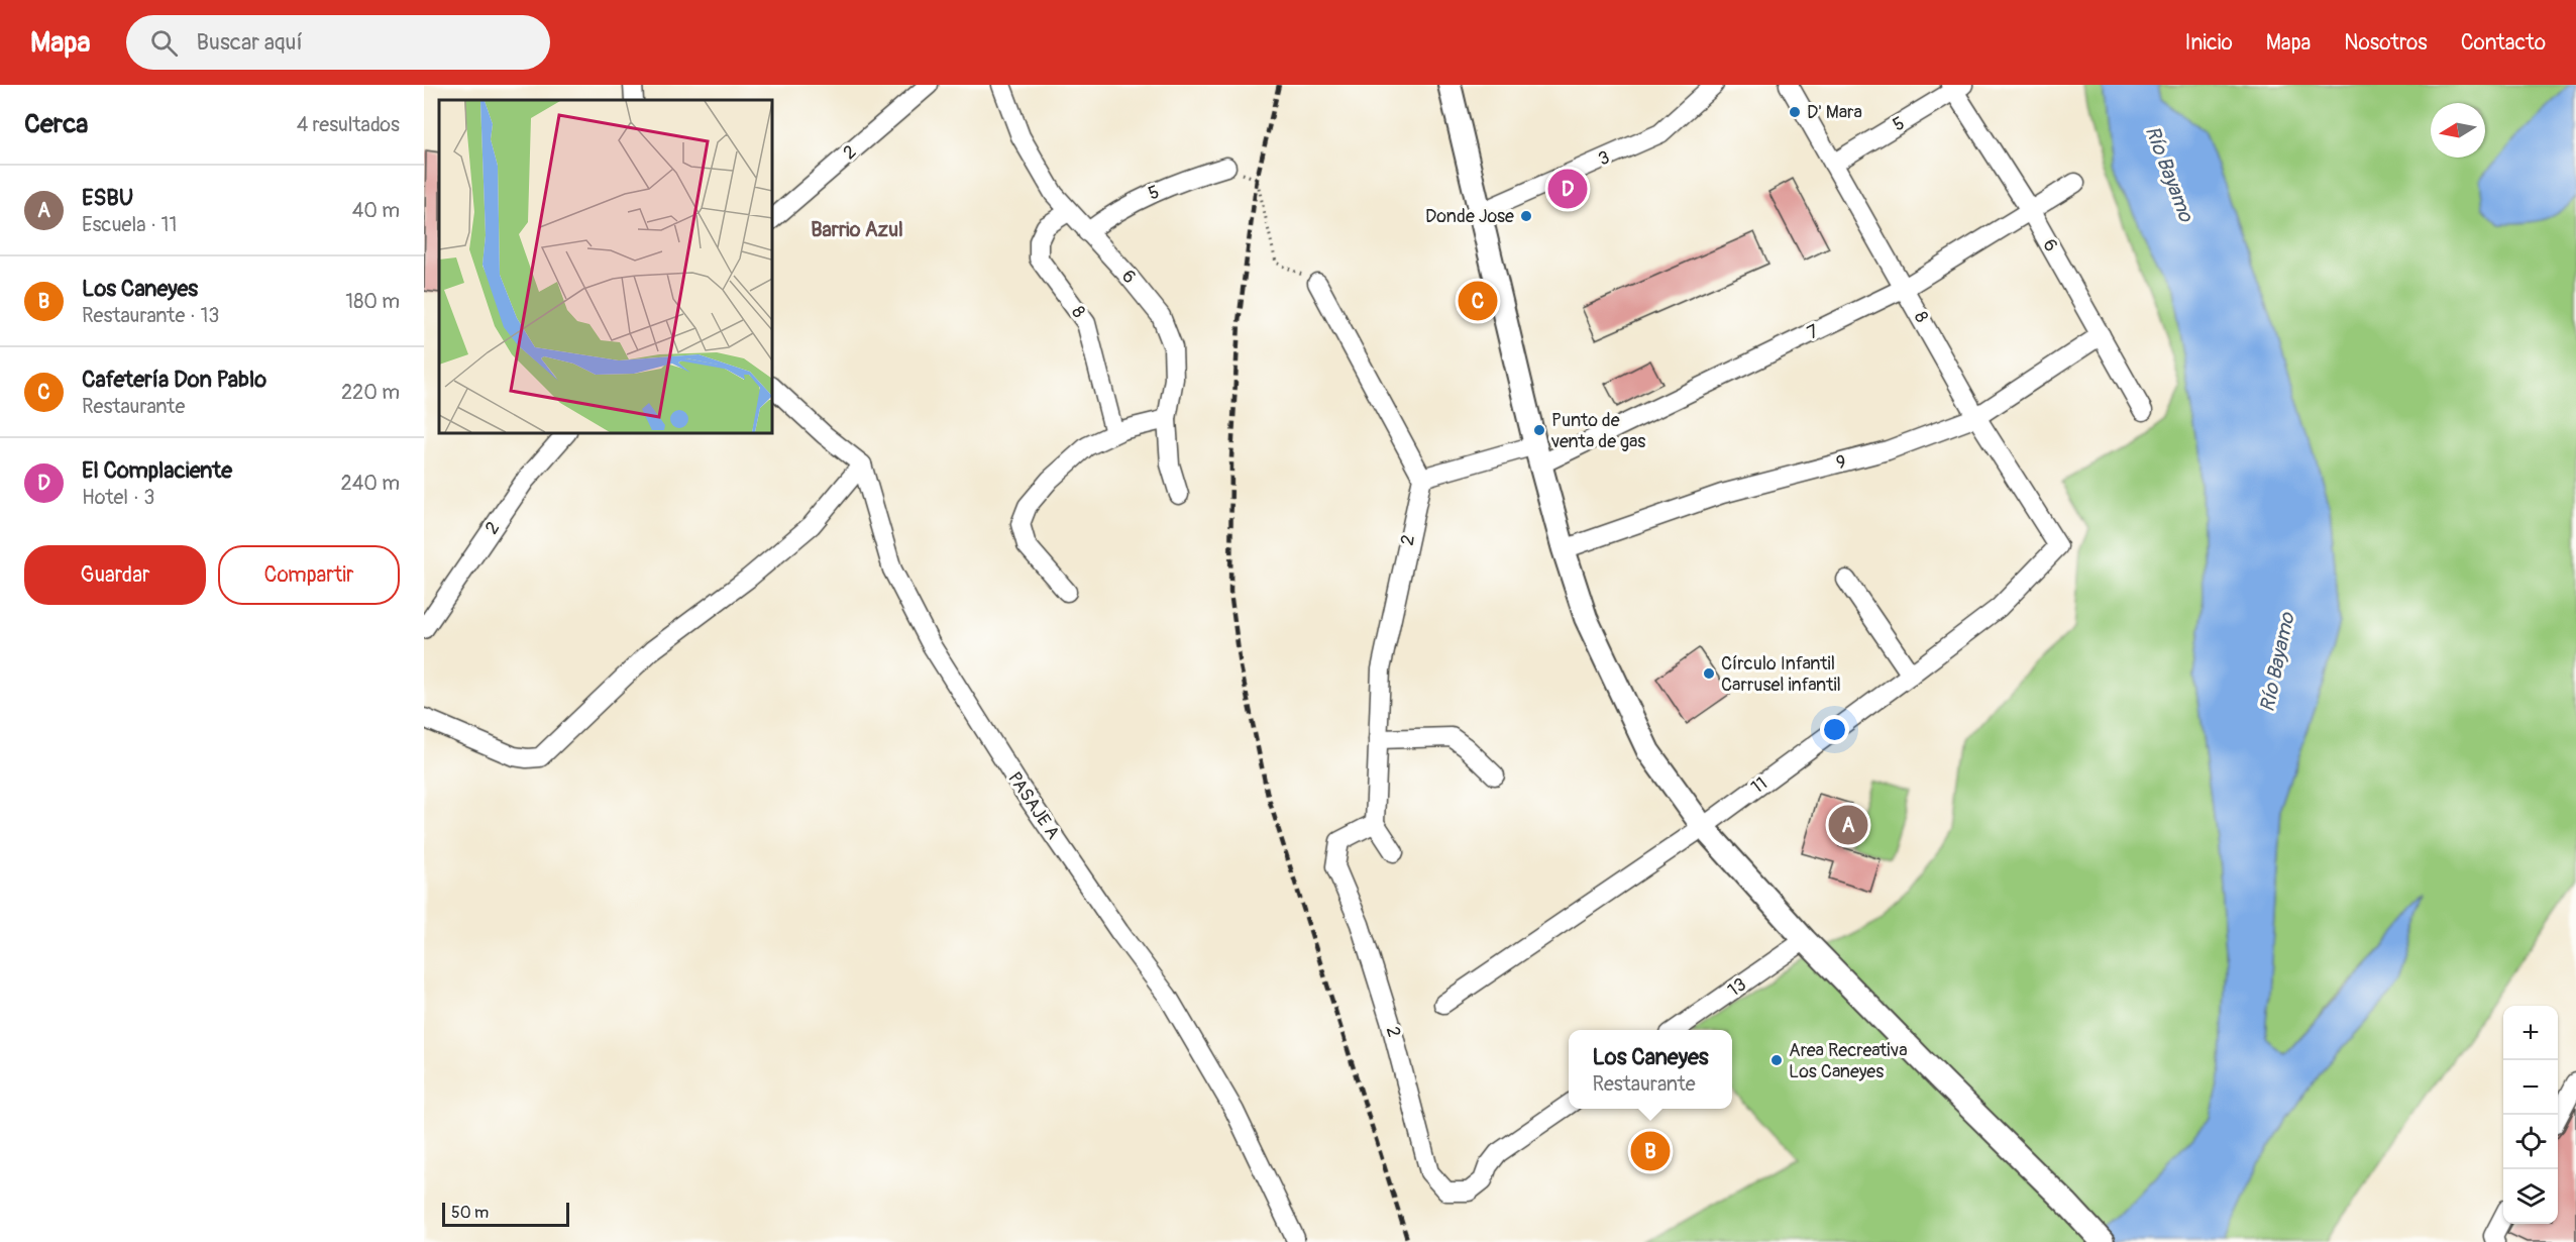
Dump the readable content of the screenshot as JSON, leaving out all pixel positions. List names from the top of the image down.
{
  "streets": {
    "street": [
      "5",
      "2",
      "3",
      "6",
      "8",
      "7",
      "9",
      "11",
      "PASAJE A",
      "13"
    ]
  },
  "crossings": [
    ["5", "6"],
    ["5", "8"],
    ["2", "7"],
    ["6", "8"],
    ["6", "7"],
    ["6", "9"],
    ["8", "7"],
    ["8", "9"],
    ["8", "11"]
  ],
  "districts": ["Barrio Azul"],
  "water": ["Río Bayamo"],
  "places": [
    "D' Mara",
    "Donde Jose",
    "Punto de venta de gas",
    "Círculo Infantil Carrusel infantil",
    "Area Recreativa Los Caneyes"
  ],
  "scale_bar": "50 m",
  "north": "left",
  "page": {
    "header": "Mapa",
    "search": "Buscar aquí",
    "nav": [
      "Inicio",
      "Mapa",
      "Nosotros",
      "Contacto"
    ],
    "heading": ["Cerca", "4 resultados"],
    "list": [
      {
        "mark": "A",
        "name": "ESBU",
        "note": "Escuela · 11",
        "value": "40 m"
      },
      {
        "mark": "B",
        "name": "Los Caneyes",
        "note": "Restaurante · 13",
        "value": "180 m"
      },
      {
        "mark": "C",
        "name": "Cafetería Don Pablo",
        "note": "Restaurante",
        "value": "220 m"
      },
      {
        "mark": "D",
        "name": "El Complaciente",
        "note": "Hotel · 3",
        "value": "240 m"
      }
    ],
    "pins": [
      "D",
      "C",
      "A",
      "B"
    ],
    "buttons": ["Guardar", "Compartir"],
    "map_buttons": ["+", "−"],
    "popup": ["Los Caneyes", "Restaurante"],
    "scale": "50 m"
  }
}
